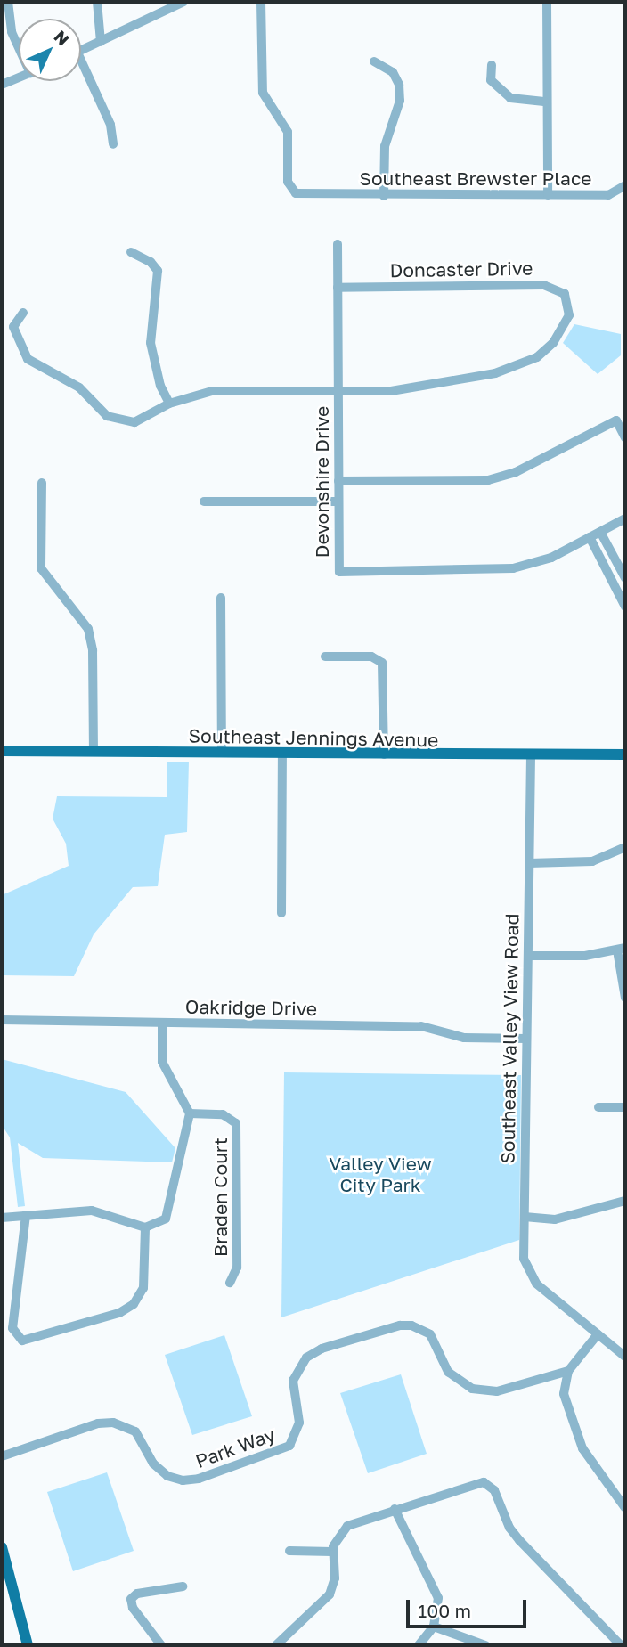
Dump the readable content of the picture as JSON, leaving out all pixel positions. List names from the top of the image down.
{
  "streets": {
    "main road": ["Southeast Jennings Avenue"],
    "street": [
      "Southeast Brewster Place",
      "Doncaster Drive",
      "Devonshire Drive",
      "Oakridge Drive",
      "Southeast Valley View Road",
      "Braden Court",
      "Park Way"
    ]
  },
  "crossings": [
    ["Doncaster Drive", "Devonshire Drive"],
    ["Southeast Jennings Avenue", "Southeast Valley View Road"],
    ["Oakridge Drive", "Southeast Valley View Road"],
    ["Oakridge Drive", "Braden Court"]
  ],
  "parks": ["Valley View City Park"],
  "scale_bar": "100 m",
  "north": "top right"
}
